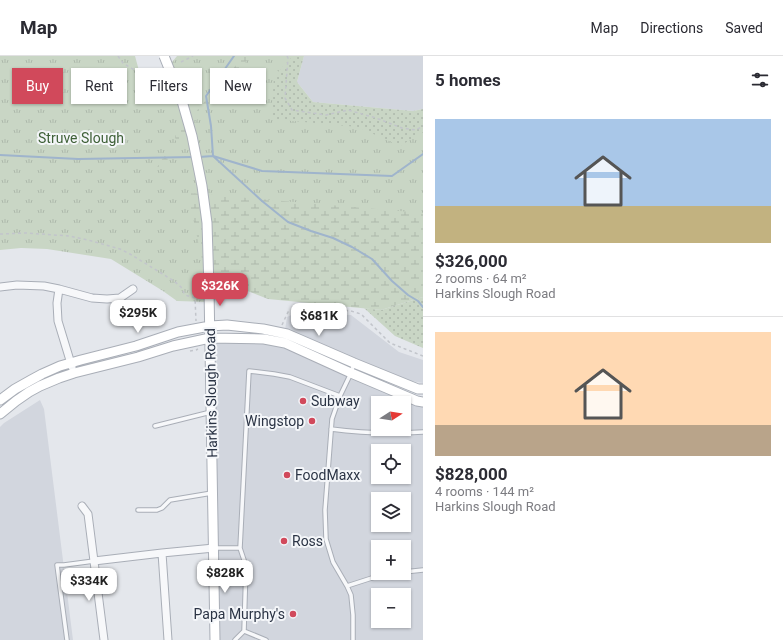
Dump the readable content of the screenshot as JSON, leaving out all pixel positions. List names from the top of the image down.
{
  "streets": {
    "main road": ["Harkins Slough Road"]
  },
  "parks": ["Struve Slough"],
  "places": [
    "Subway",
    "Wingstop",
    "FoodMaxx",
    "Ross",
    "Papa Murphy's"
  ],
  "north": "right",
  "page": {
    "header": "Map",
    "nav": ["Map", "Directions", "Saved"],
    "heading": "5 homes",
    "chip": [
      "Buy",
      "Rent",
      "Filters",
      "New"
    ],
    "list": [
      {
        "name": "$326,000",
        "note": "2 rooms · 64 m² · Harkins Slough Road"
      },
      {
        "name": "$828,000",
        "note": "4 rooms · 144 m² · Harkins Slough Road"
      }
    ],
    "price": [
      "$326K",
      "$295K",
      "$681K",
      "$828K",
      "$334K"
    ],
    "map_buttons": ["+", "−"]
  }
}
